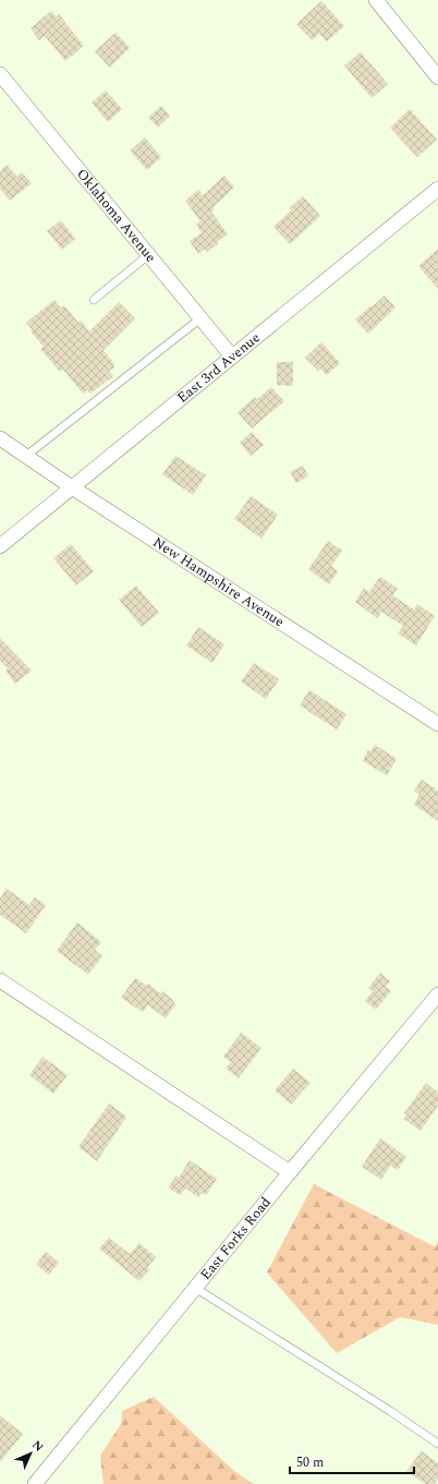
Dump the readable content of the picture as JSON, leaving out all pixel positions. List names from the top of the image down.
{
  "streets": {
    "street": [
      "Oklahoma Avenue",
      "East 3rd Avenue",
      "New Hampshire Avenue",
      "East Forks Road"
    ]
  },
  "crossings": [
    ["Oklahoma Avenue", "East 3rd Avenue"],
    ["East 3rd Avenue", "New Hampshire Avenue"]
  ],
  "scale_bar": "50 m",
  "north": "top right"
}
